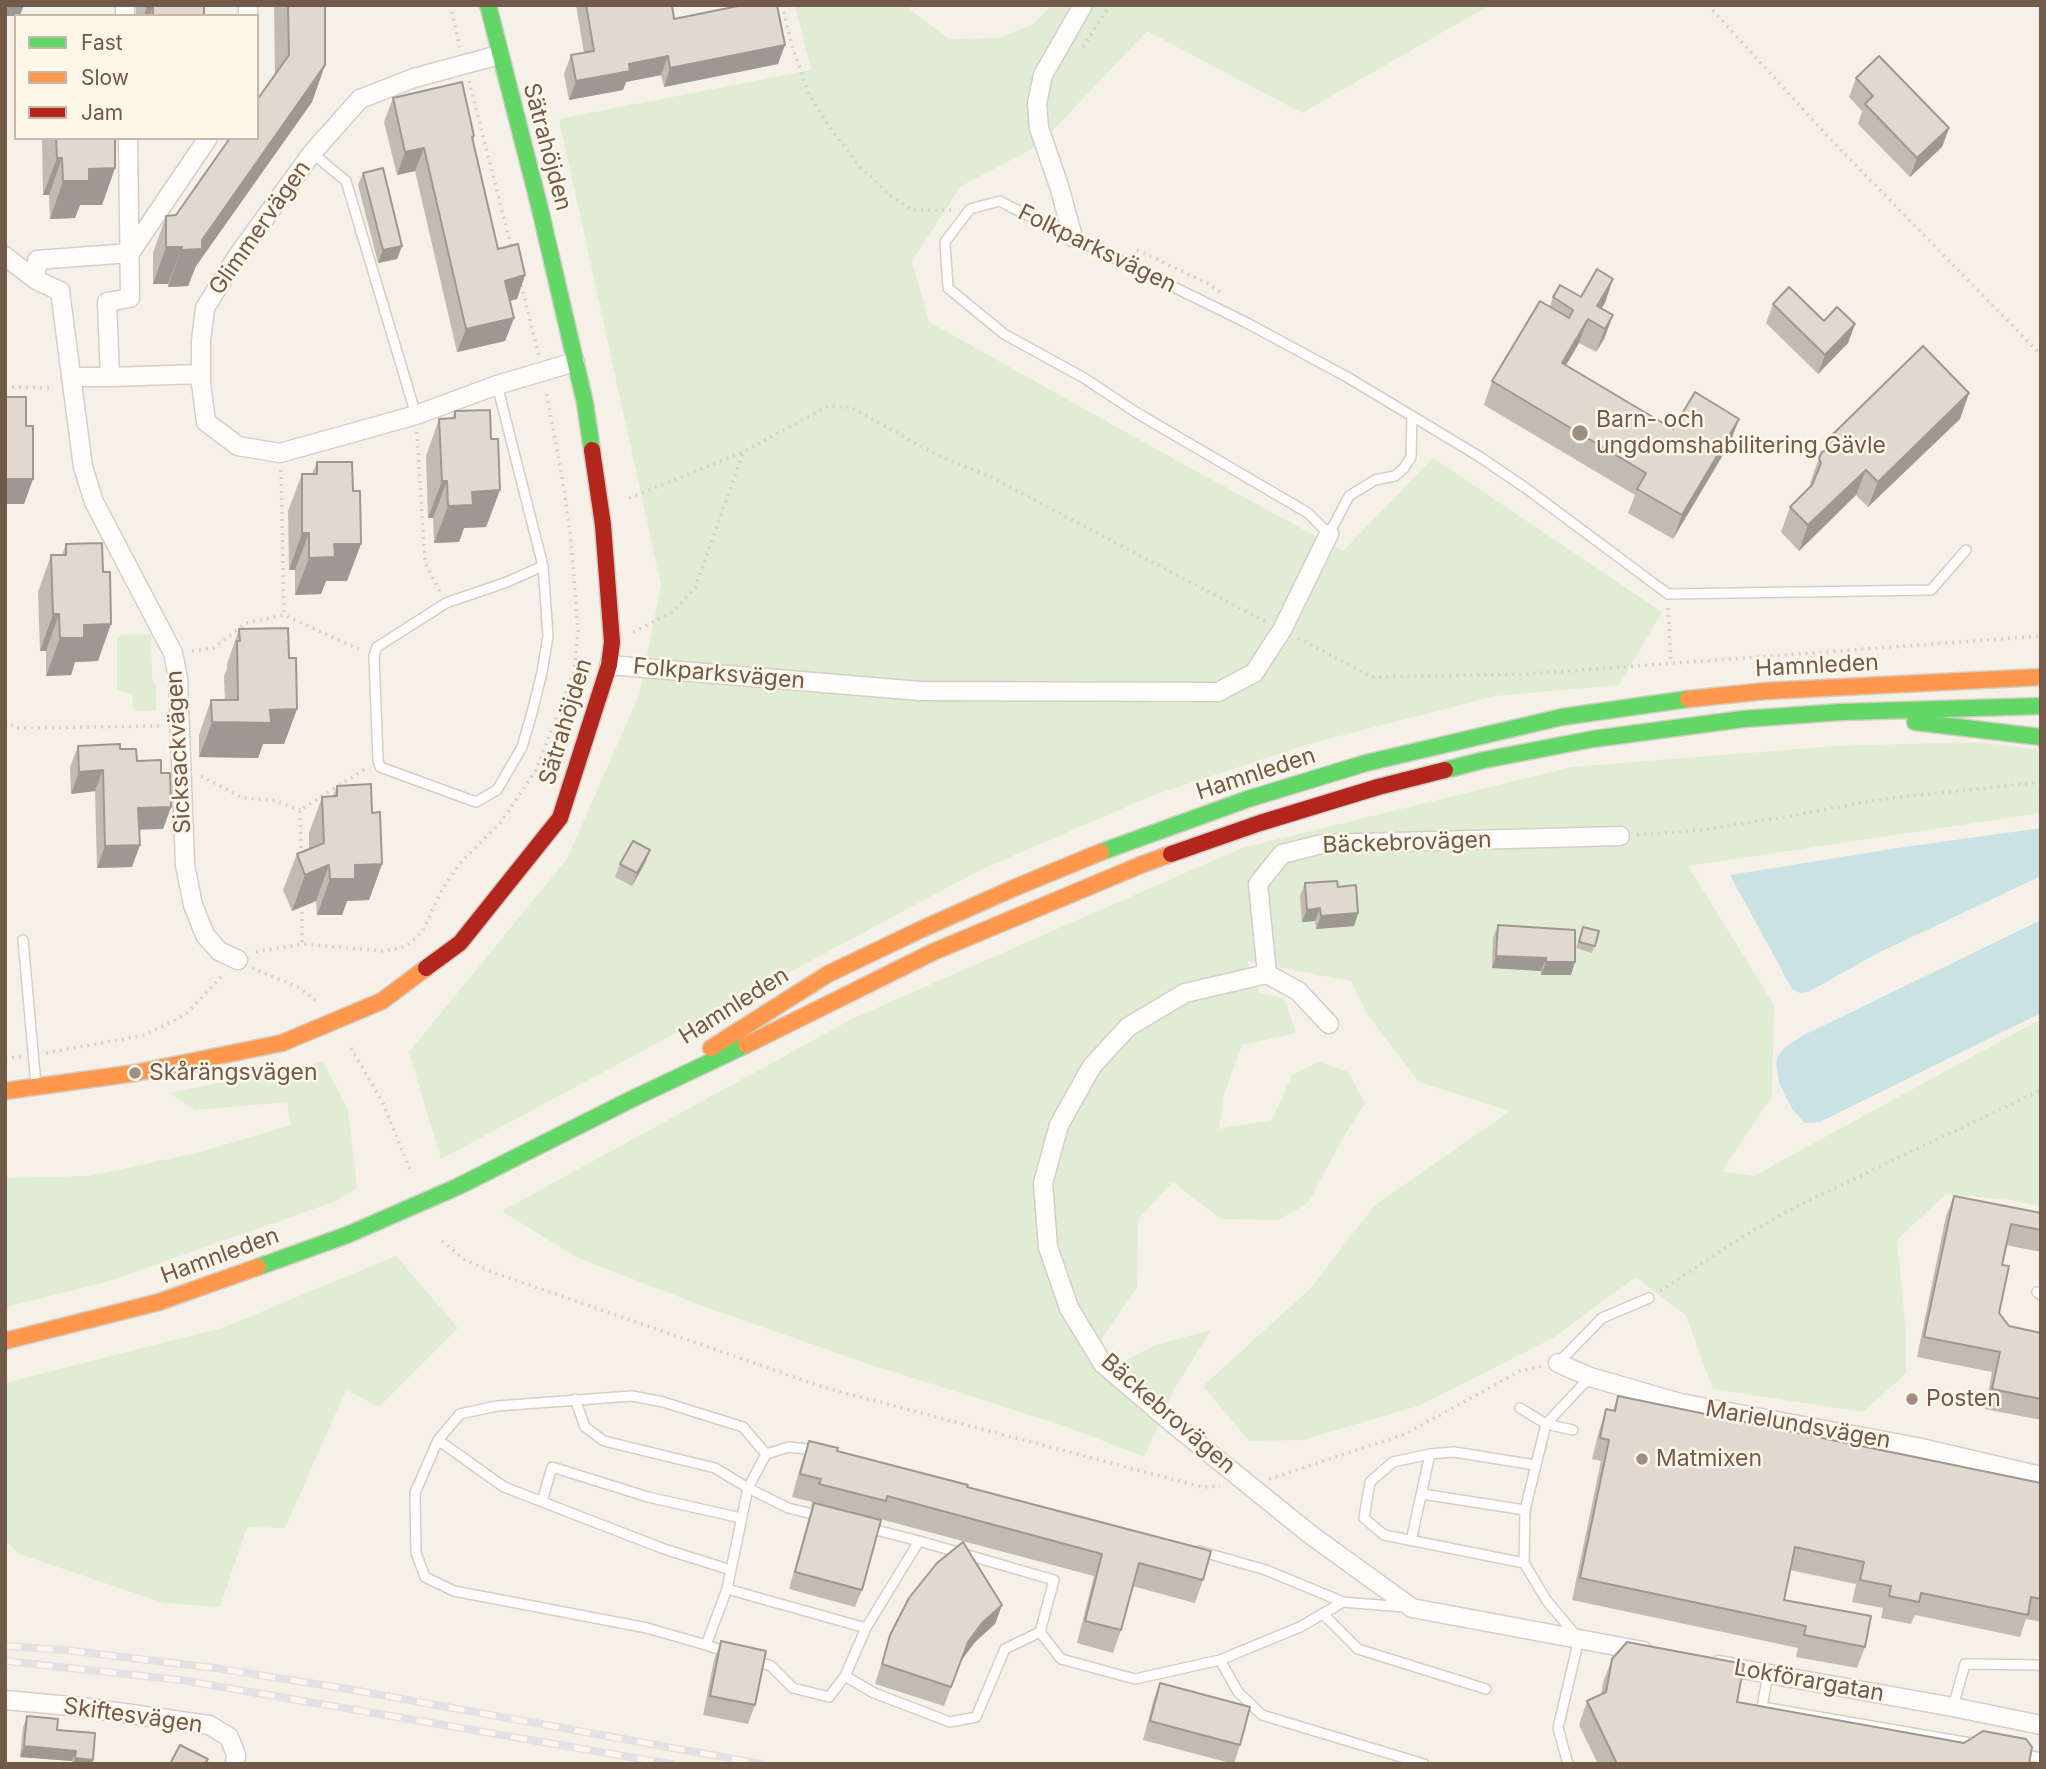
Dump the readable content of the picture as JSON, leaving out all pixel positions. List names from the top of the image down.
{
  "streets": {
    "main road": ["Sätrahöjden", "Hamnleden"],
    "street": [
      "Glimmervägen",
      "Folkparksvägen",
      "Sicksackvägen",
      "Bäckebrovägen",
      "Marielundsvägen",
      "Lokförargatan",
      "Skiftesvägen"
    ]
  },
  "crossings": [
    ["Sätrahöjden", "Glimmervägen"],
    ["Sätrahöjden", "Folkparksvägen"]
  ],
  "places": [
    "Barn- och ungdomshabilitering Gävle",
    "Skårängsvägen",
    "Posten",
    "Matmixen"
  ],
  "legend": ["Fast", "Slow", "Jam"]
}
